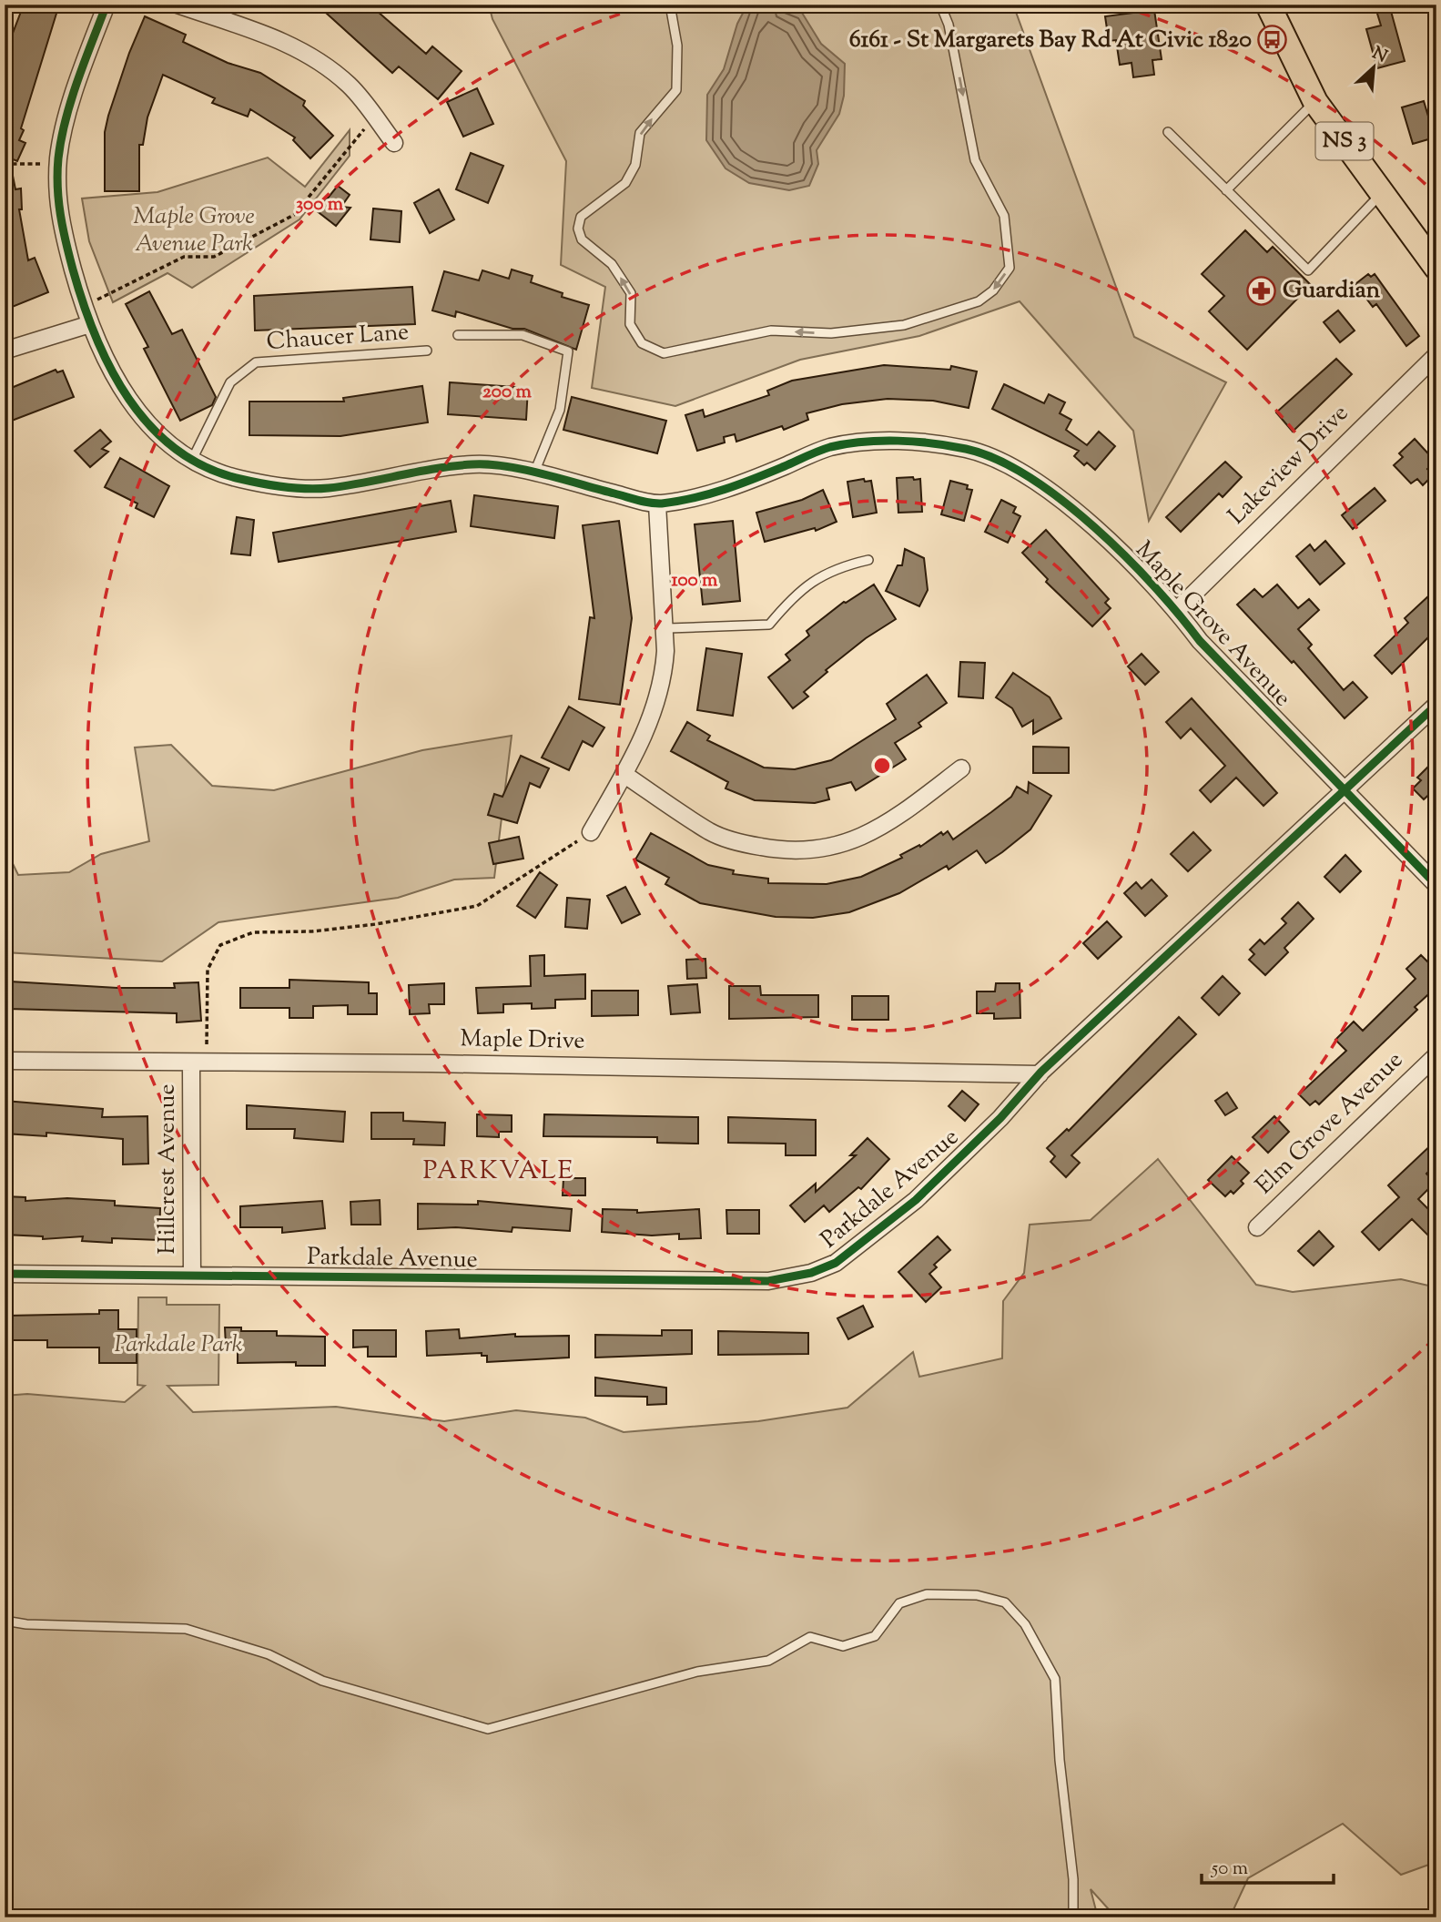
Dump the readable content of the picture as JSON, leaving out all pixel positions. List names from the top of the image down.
{
  "streets": {
    "main road": ["NS 3"],
    "street": [
      "Lakeview Drive",
      "Maple Grove Avenue",
      "Maple Drive",
      "Elm Grove Avenue",
      "Hillcrest Avenue",
      "Parkdale Avenue"
    ],
    "lane": ["Chaucer Lane"]
  },
  "crossings": [
    ["Chaucer Lane", "Maple Grove Avenue"],
    ["Lakeview Drive", "Maple Grove Avenue"],
    ["Maple Grove Avenue", "Parkdale Avenue"],
    ["Maple Drive", "Hillcrest Avenue"],
    ["Maple Drive", "Parkdale Avenue"],
    ["Hillcrest Avenue", "Parkdale Avenue"]
  ],
  "districts": ["PARKVALE"],
  "parks": ["Maple Grove Avenue Park", "Parkdale Park"],
  "places": {
    "bus stop": ["6161 - St Margarets Bay Rd At Civic 1820"],
    "pharmacy": ["Guardian"]
  },
  "scale_bar": "50 m",
  "north": "top right",
  "rings": ["300 m", "200 m", "100 m"]
}
